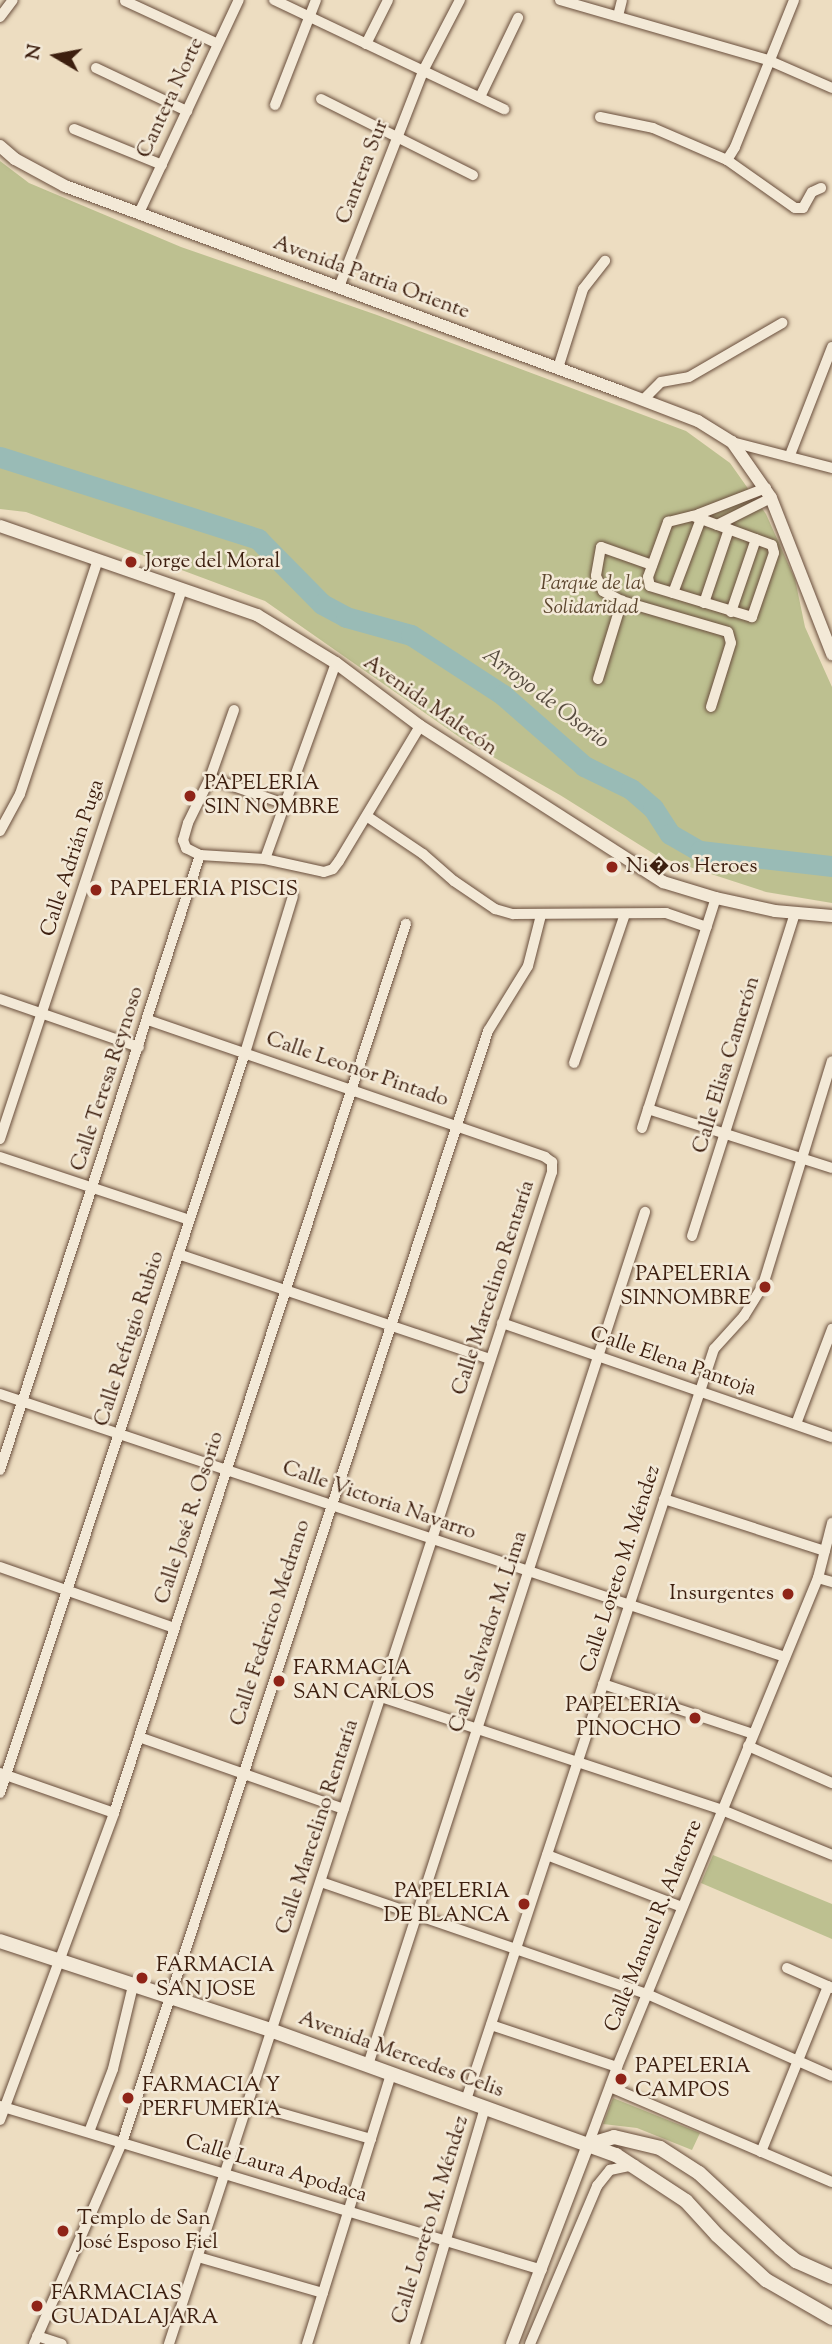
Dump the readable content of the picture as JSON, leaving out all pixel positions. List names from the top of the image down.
{
  "streets": {
    "main road": ["Avenida Mercedes Celis"],
    "street": [
      "Cantera Norte",
      "Cantera Sur",
      "Avenida Patria Oriente",
      "Avenida Malecón",
      "Calle Adrián Puga",
      "Calle Elisa Camerón",
      "Calle Leonor Pintado",
      "Calle Teresa Reynoso",
      "Calle Marcelino Rentaría",
      "Calle Refugio Rubio",
      "Calle Elena Pantoja",
      "Calle Victoria Navarro",
      "Calle José R. Osorio",
      "Calle Loreto M. Méndez",
      "Calle Federico Medrano",
      "Calle Salvador M. Lima",
      "Calle Manuel R. Alatorre",
      "Calle Laura Apodaca"
    ]
  },
  "crossings": [
    ["Cantera Norte", "Avenida Patria Oriente"],
    ["Cantera Sur", "Avenida Patria Oriente"],
    ["Avenida Malecón", "Calle Adrián Puga"],
    ["Avenida Malecón", "Calle Elisa Camerón"],
    ["Calle Leonor Pintado", "Calle Teresa Reynoso"],
    ["Calle Leonor Pintado", "Calle Marcelino Rentaría"],
    ["Calle Leonor Pintado", "Calle Refugio Rubio"],
    ["Calle Leonor Pintado", "Calle José R. Osorio"],
    ["Calle Leonor Pintado", "Calle Federico Medrano"],
    ["Calle Teresa Reynoso", "Calle Victoria Navarro"],
    ["Calle Marcelino Rentaría", "Calle Elena Pantoja"],
    ["Calle Marcelino Rentaría", "Calle Victoria Navarro"],
    ["Calle Marcelino Rentaría", "Avenida Mercedes Celis"],
    ["Calle Marcelino Rentaría", "Calle Laura Apodaca"],
    ["Calle Refugio Rubio", "Calle Victoria Navarro"],
    ["Calle Elena Pantoja", "Calle Loreto M. Méndez"],
    ["Calle Elena Pantoja", "Calle Salvador M. Lima"],
    ["Calle Victoria Navarro", "Calle José R. Osorio"],
    ["Calle Victoria Navarro", "Calle Loreto M. Méndez"],
    ["Calle Victoria Navarro", "Calle Federico Medrano"],
    ["Calle Victoria Navarro", "Calle Salvador M. Lima"],
    ["Calle Victoria Navarro", "Calle Manuel R. Alatorre"],
    ["Calle José R. Osorio", "Avenida Mercedes Celis"],
    ["Calle José R. Osorio", "Calle Laura Apodaca"],
    ["Calle Loreto M. Méndez", "Avenida Mercedes Celis"],
    ["Calle Loreto M. Méndez", "Calle Laura Apodaca"],
    ["Calle Federico Medrano", "Avenida Mercedes Celis"],
    ["Calle Federico Medrano", "Calle Laura Apodaca"],
    ["Calle Salvador M. Lima", "Avenida Mercedes Celis"],
    ["Calle Manuel R. Alatorre", "Avenida Mercedes Celis"],
    ["Calle Manuel R. Alatorre", "Calle Laura Apodaca"]
  ],
  "water": ["Arroyo de Osorio"],
  "parks": ["Parque de la Solidaridad"],
  "places": [
    "Jorge del Moral",
    "PAPELERIA SIN NOMBRE",
    "Ni�os Heroes",
    "PAPELERIA PISCIS",
    "PAPELERIA SINNOMBRE",
    "Insurgentes",
    "FARMACIA SAN CARLOS",
    "PAPELERIA PINOCHO",
    "PAPELERIA DE BLANCA",
    "FARMACIA SAN JOSE",
    "PAPELERIA CAMPOS",
    "FARMACIA Y PERFUMERIA",
    "Templo de San José Esposo Fiel",
    "FARMACIAS GUADALAJARA"
  ],
  "north": "left"
}
